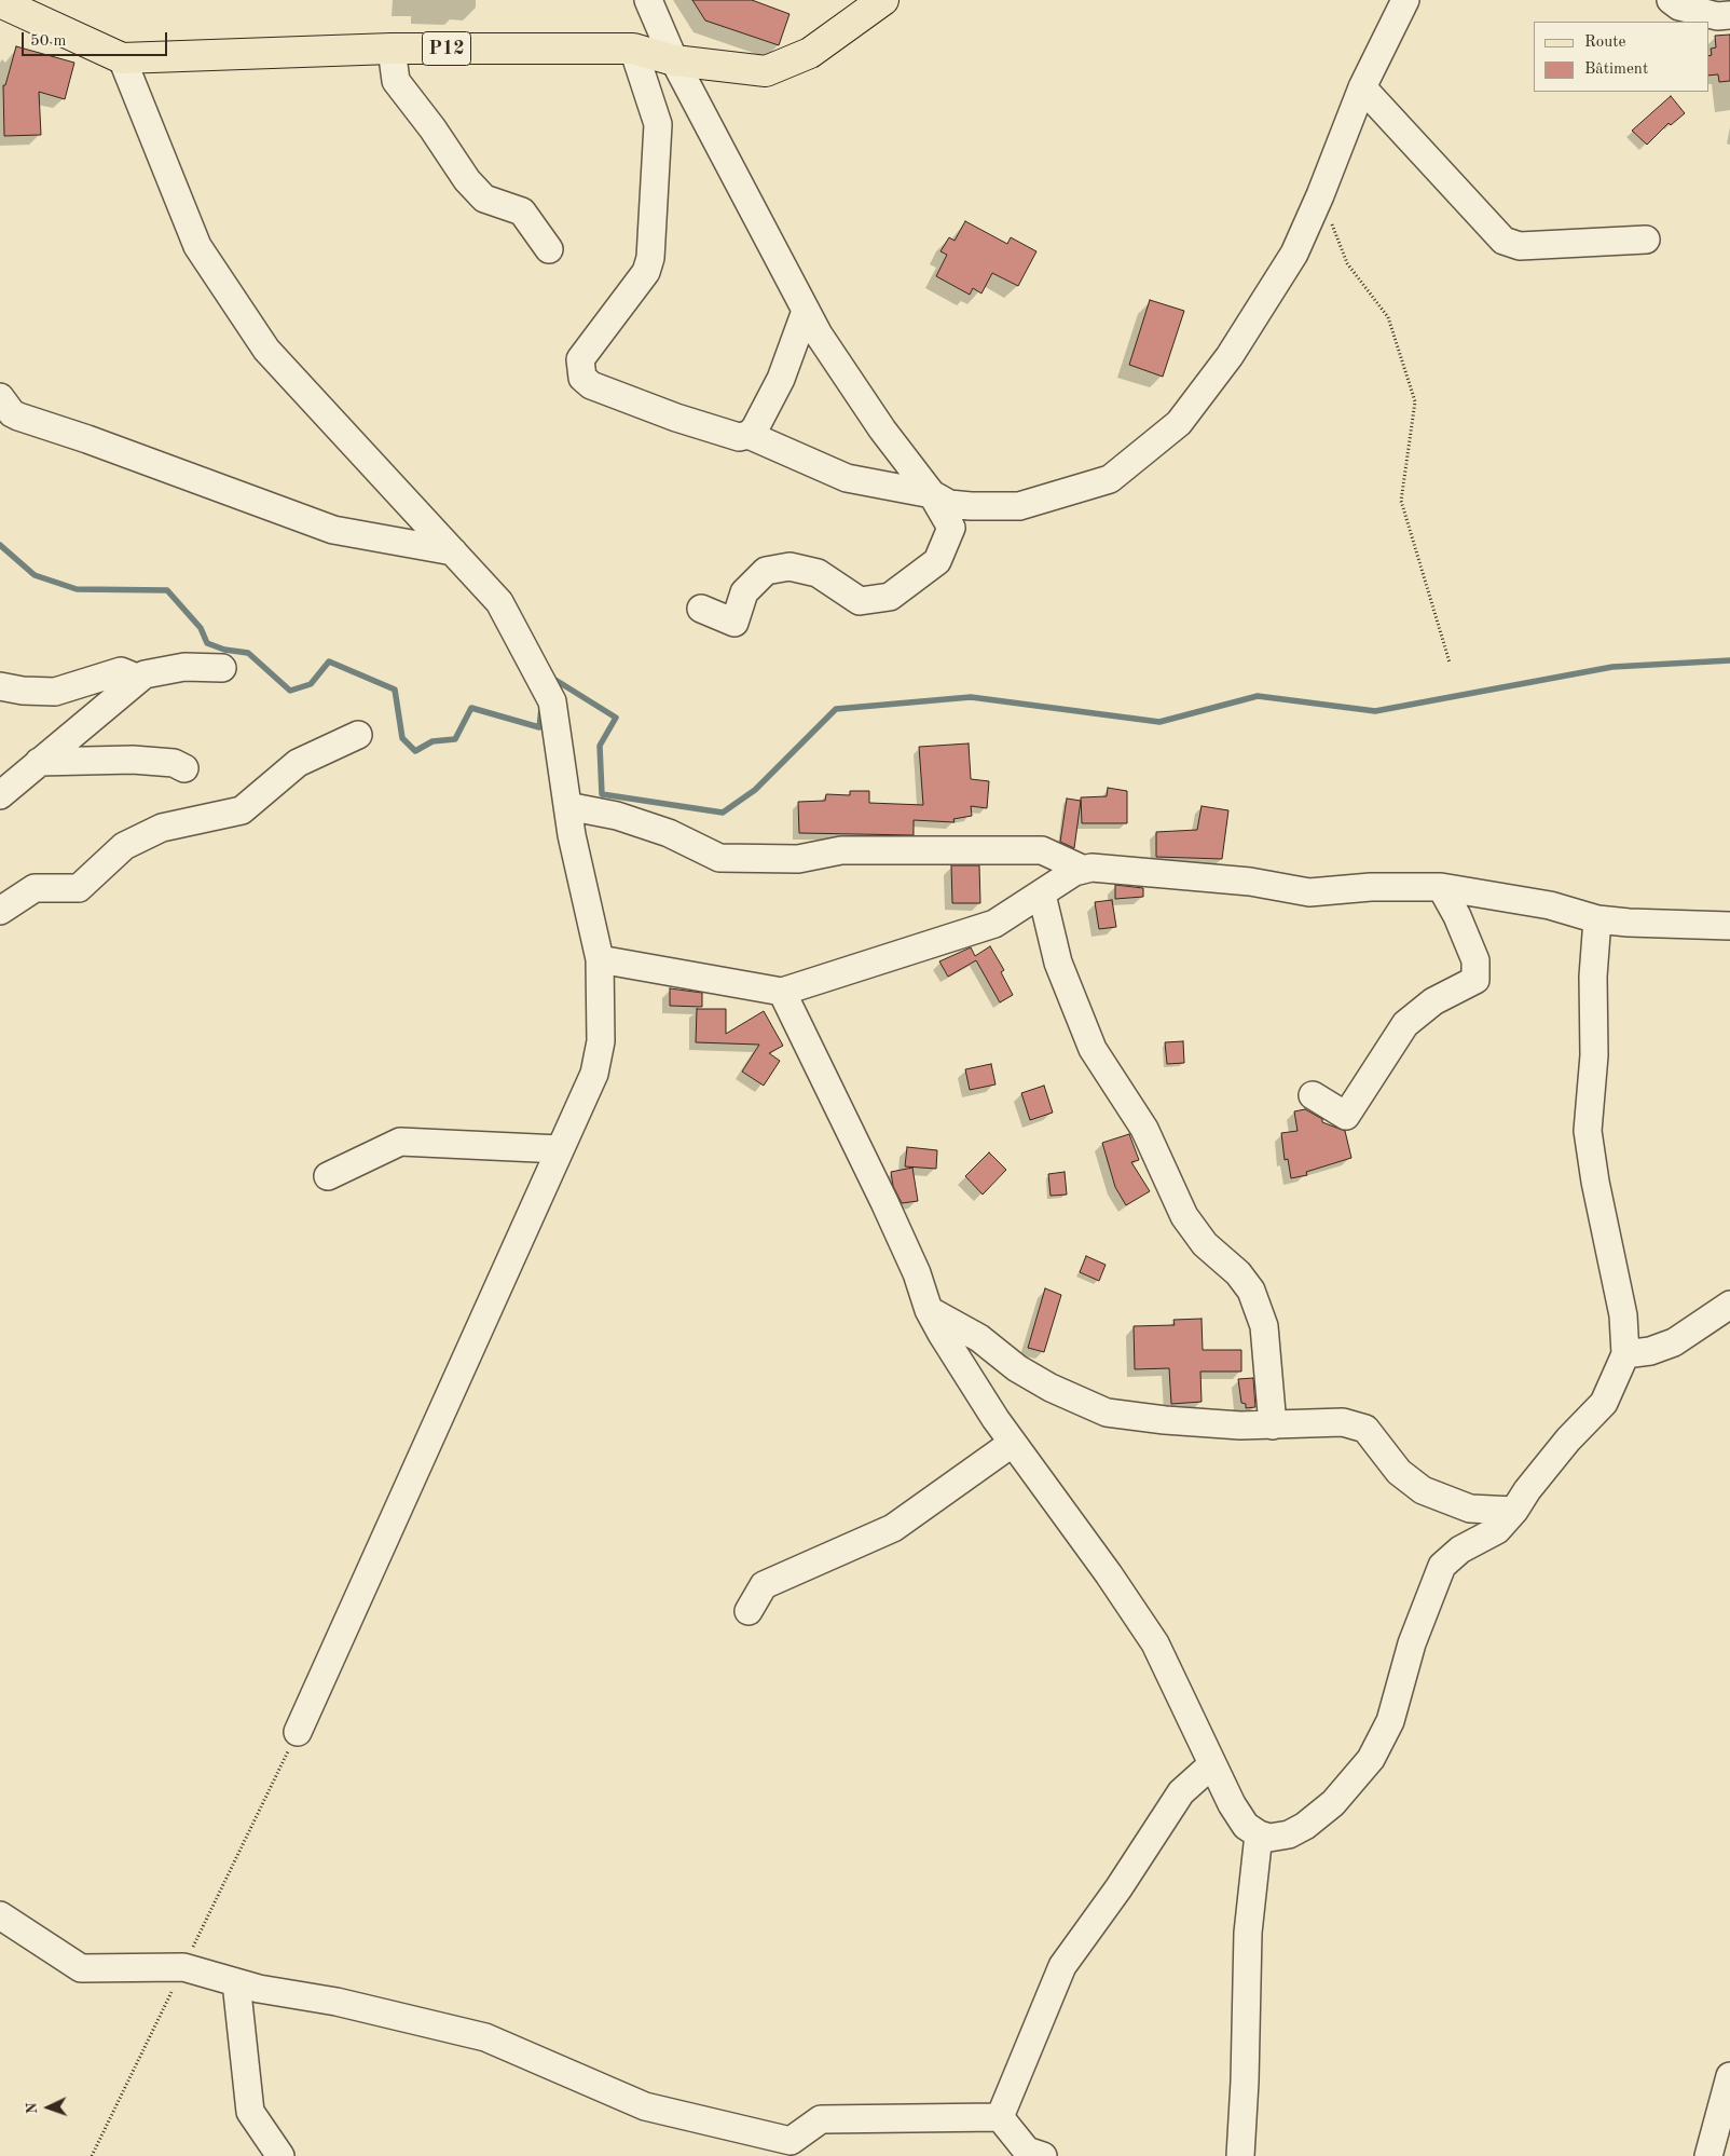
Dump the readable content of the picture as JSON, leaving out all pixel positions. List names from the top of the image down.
{
  "streets": {
    "main road": ["P12"]
  },
  "legend": ["Route", "Bâtiment"],
  "scale_bar": "50 m",
  "north": "left"
}
